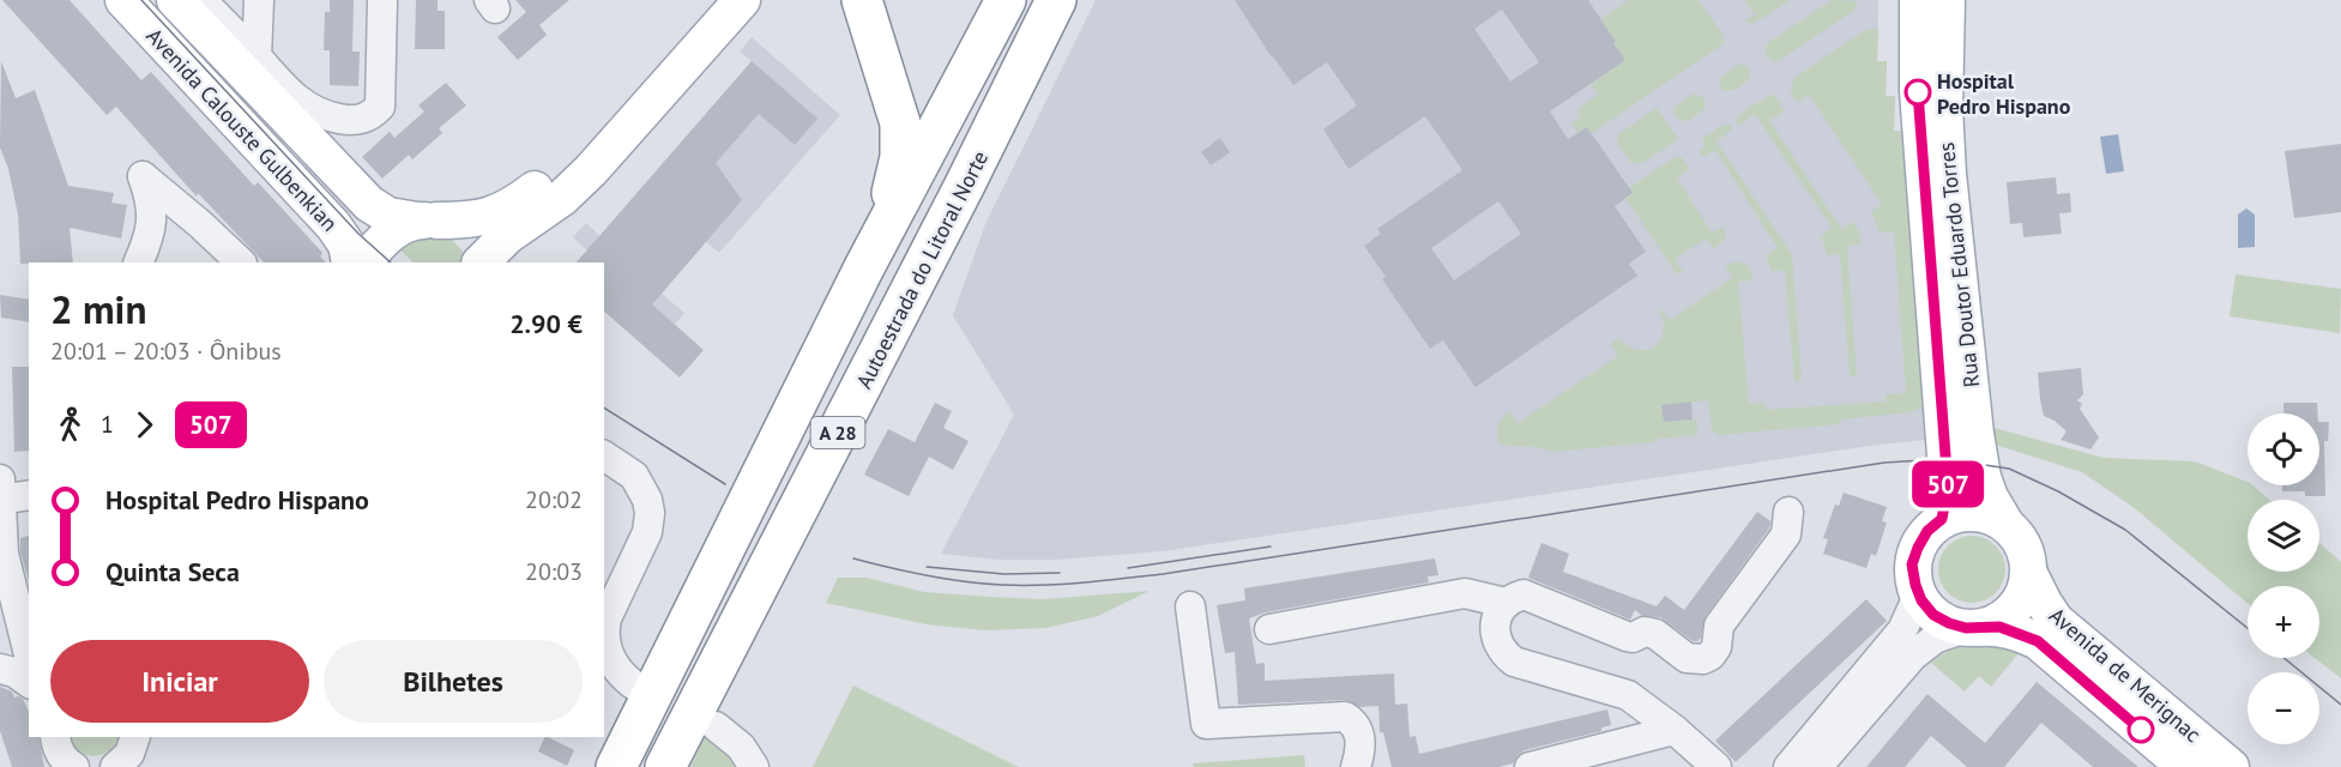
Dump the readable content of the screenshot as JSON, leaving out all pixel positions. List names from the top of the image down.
{
  "streets": {
    "highway": ["Autoestrada do Litoral Norte", "A 28"],
    "main road": ["Avenida Calouste Gulbenkian", "Rua Doutor Eduardo Torres", "Avenida de Merignac"]
  },
  "crossings": [
    ["Rua Doutor Eduardo Torres", "Avenida de Merignac"]
  ],
  "places": ["Hospital Pedro Hispano"],
  "lines": ["bus line 507"],
  "page": {
    "on_map": "507",
    "heading": ["2 min", "20:01 – 20:03 · Ônibus", "2.90 €"],
    "legs": ["1", "507"],
    "map_buttons": ["+", "−"],
    "list": [
      {
        "name": "Hospital Pedro Hispano",
        "value": "20:02"
      },
      {
        "name": "Quinta Seca",
        "value": "20:03"
      }
    ],
    "buttons": ["Iniciar", "Bilhetes"]
  }
}
